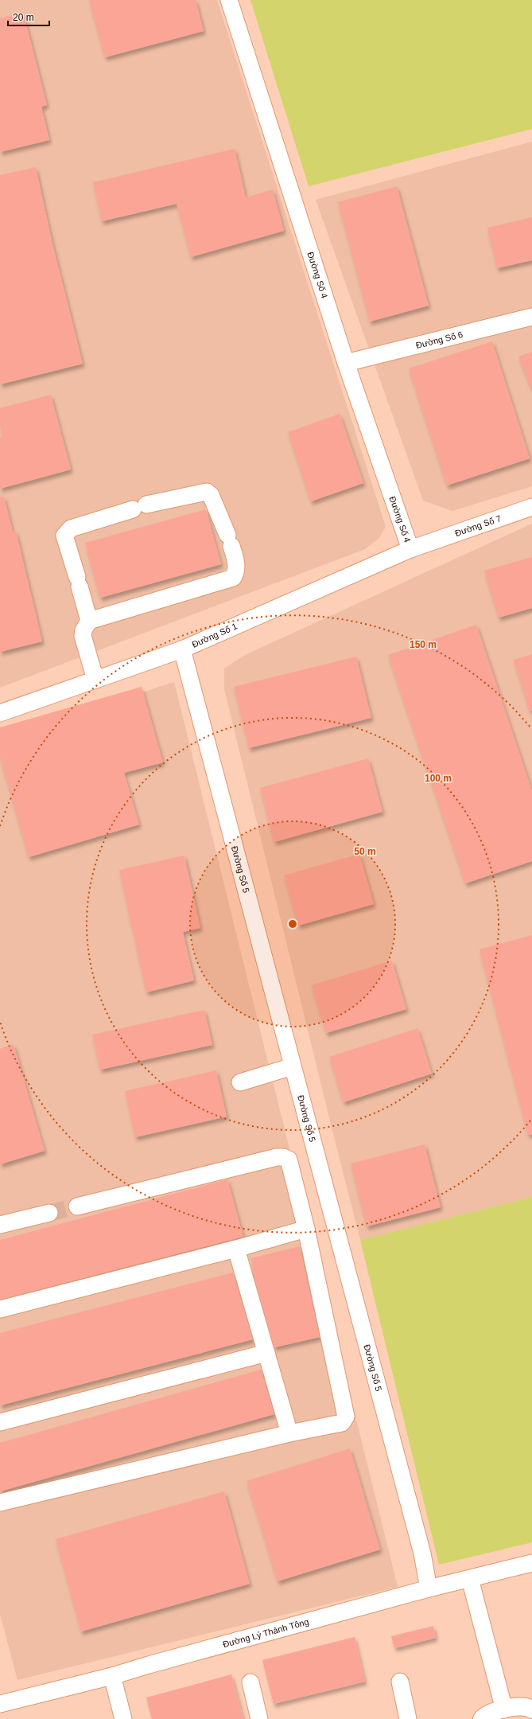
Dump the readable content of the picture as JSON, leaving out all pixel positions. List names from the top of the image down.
{
  "streets": {
    "street": [
      "Đường Số 4",
      "Đường Số 6",
      "Đường Số 7",
      "Đường Số 1",
      "Đường Số 5",
      "Đường Lý Thánh Tông"
    ]
  },
  "crossings": [
    ["Đường Số 4", "Đường Số 6"],
    ["Đường Số 4", "Đường Số 7"],
    ["Đường Số 4", "Đường Số 1"],
    ["Đường Số 7", "Đường Số 1"],
    ["Đường Số 1", "Đường Số 5"],
    ["Đường Số 5", "Đường Lý Thánh Tông"]
  ],
  "scale_bar": "20 m",
  "rings": ["150 m", "100 m", "50 m"]
}
